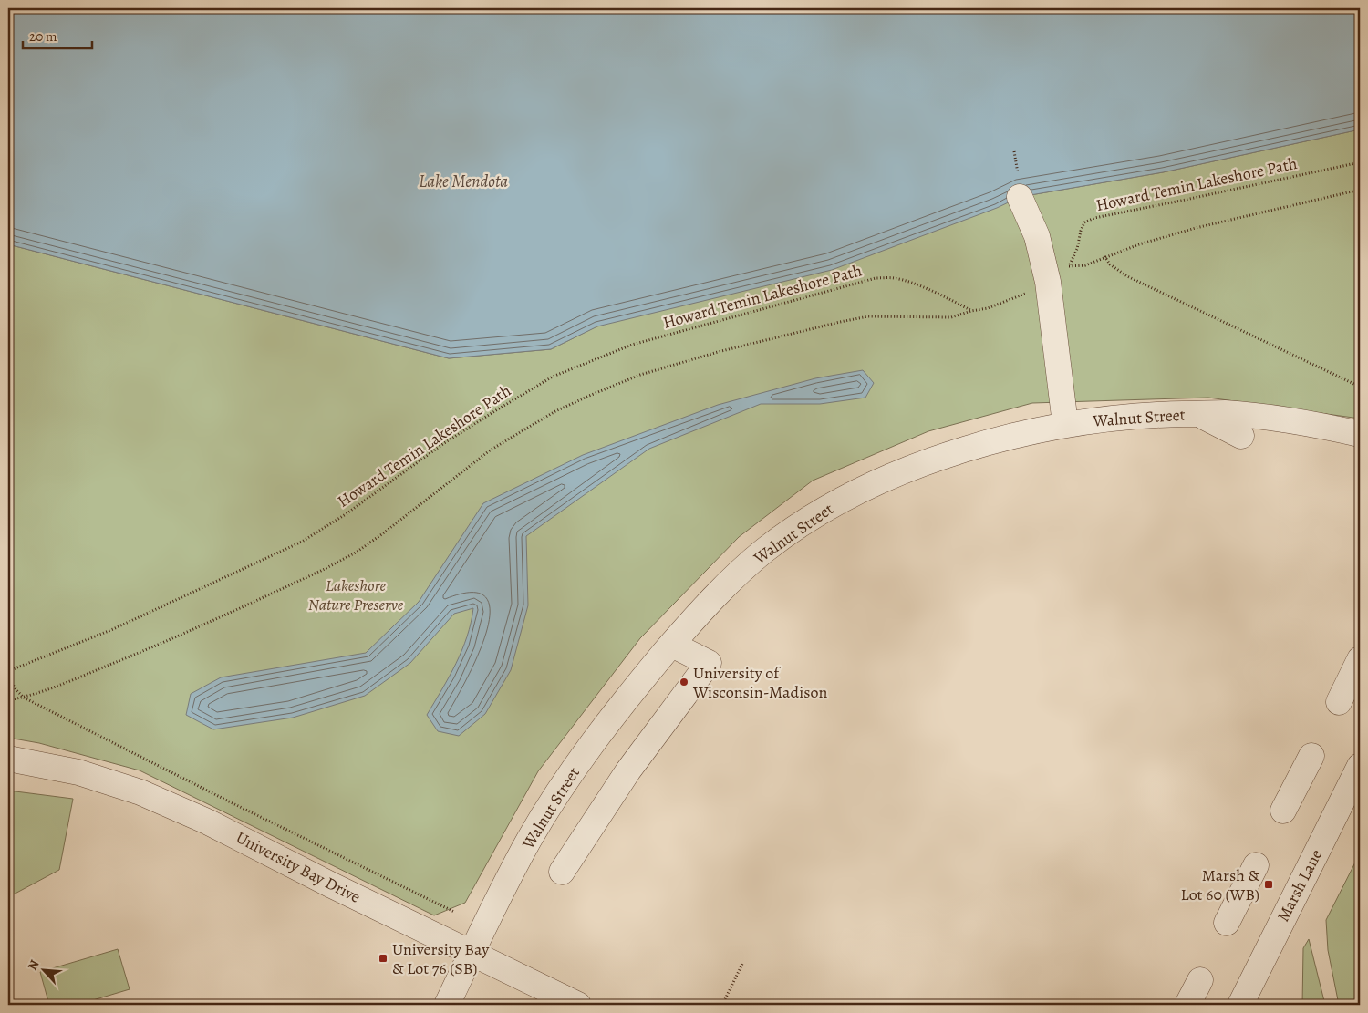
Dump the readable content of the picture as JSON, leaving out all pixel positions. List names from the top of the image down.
{
  "streets": {
    "street": ["Walnut Street", "University Bay Drive", "Marsh Lane"],
    "path": ["Howard Temin Lakeshore Path"]
  },
  "crossings": [
    ["Walnut Street", "University Bay Drive"]
  ],
  "water": ["Lake Mendota"],
  "parks": ["Lakeshore Nature Preserve"],
  "places": {
    "other": ["University of Wisconsin-Madison"],
    "transit": ["Marsh & Lot 60 (WB)", "University Bay & Lot 76 (SB)"]
  },
  "scale_bar": "20 m",
  "north": "top left"
}
